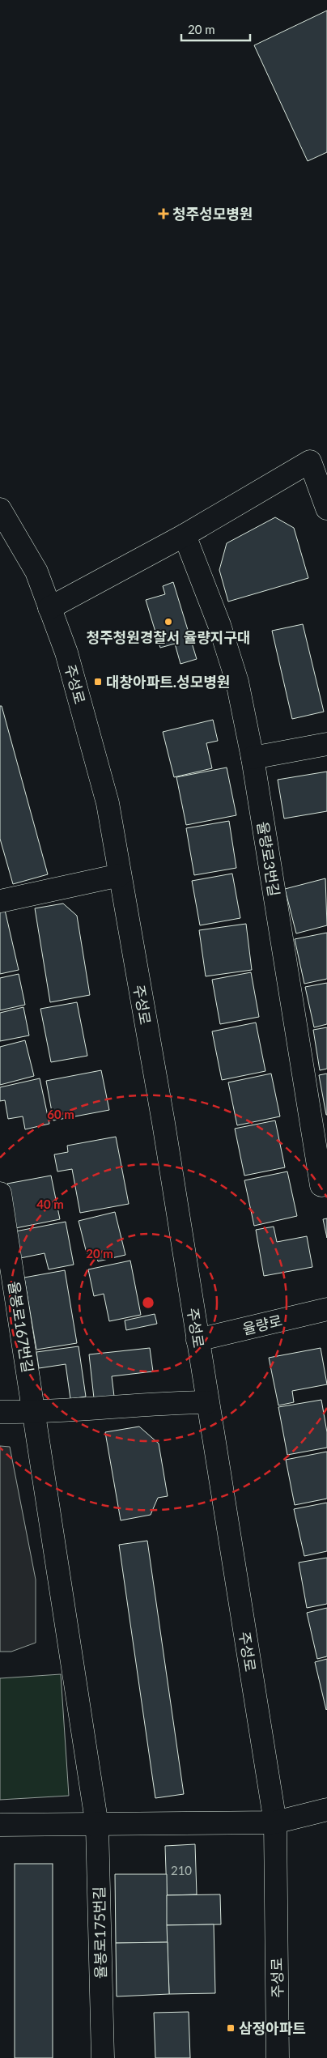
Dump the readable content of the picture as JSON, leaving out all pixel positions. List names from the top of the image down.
{
  "streets": {
    "street": [
      "주성로",
      "율량로3번길",
      "율량로",
      "율봉로167번길",
      "율봉로175번길"
    ]
  },
  "crossings": [
    ["주성로", "율량로"],
    ["율봉로167번길", "율봉로175번길"]
  ],
  "places": {
    "health": ["청주성모병원"],
    "other": ["청주청원경찰서 율량지구대"],
    "transit": ["대창아파트.성모병원", "삼정아파트"]
  },
  "house_numbers": ["210"],
  "scale_bar": "20 m",
  "rings": ["60 m", "40 m", "20 m"]
}
